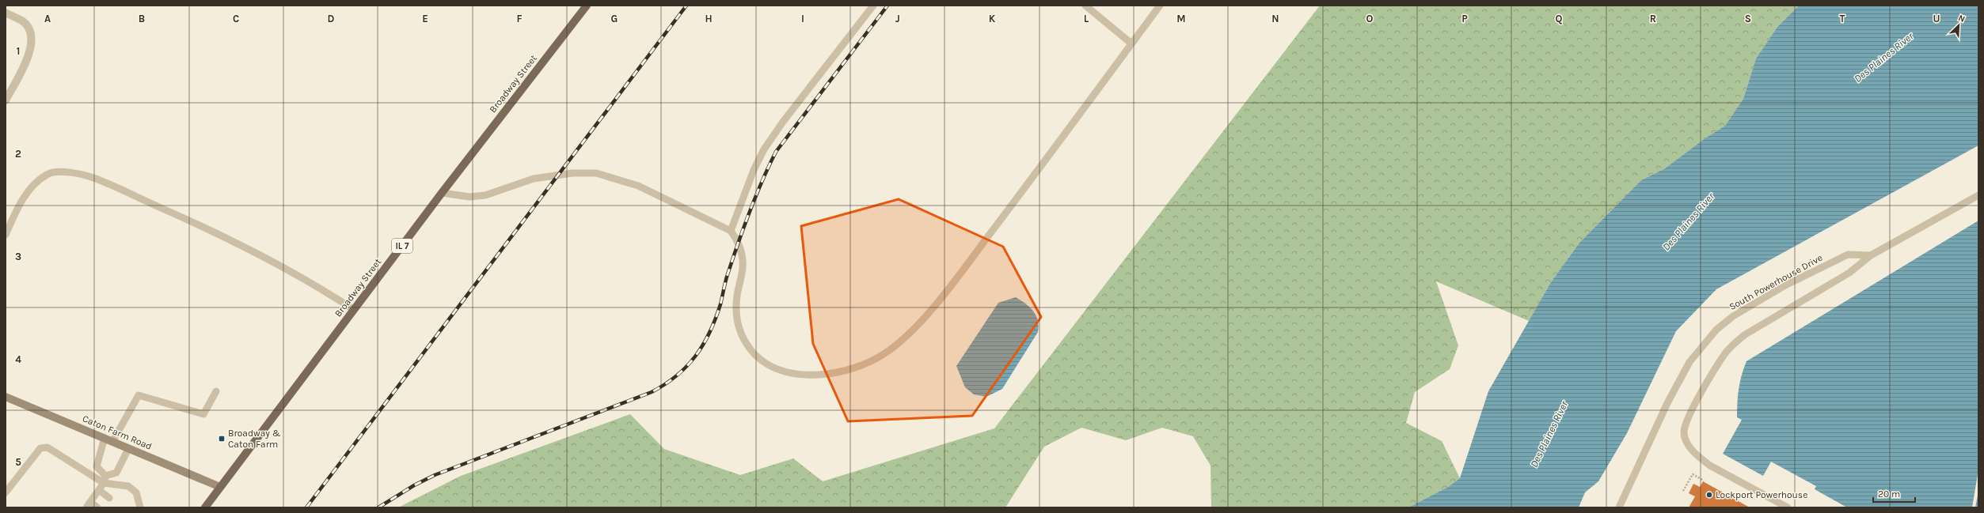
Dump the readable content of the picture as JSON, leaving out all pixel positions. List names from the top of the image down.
{
  "streets": {
    "main road": ["Broadway Street", "IL 7"],
    "street": ["Caton Farm Road"],
    "lane": ["South Powerhouse Drive"]
  },
  "crossings": [
    ["Broadway Street", "Caton Farm Road"]
  ],
  "water": ["Des Plaines River"],
  "places": {
    "transit": ["Broadway & Caton Farm"],
    "other": ["Lockport Powerhouse"]
  },
  "scale_bar": "20 m",
  "north": "top right",
  "grid": {
    "columns": [
      "A",
      "B",
      "C",
      "D",
      "E",
      "F",
      "G",
      "H",
      "I",
      "J",
      "K",
      "L",
      "M",
      "N",
      "O",
      "P",
      "Q",
      "R",
      "S",
      "T",
      "U"
    ],
    "rows": [
      "1",
      "2",
      "3",
      "4",
      "5"
    ]
  }
}
